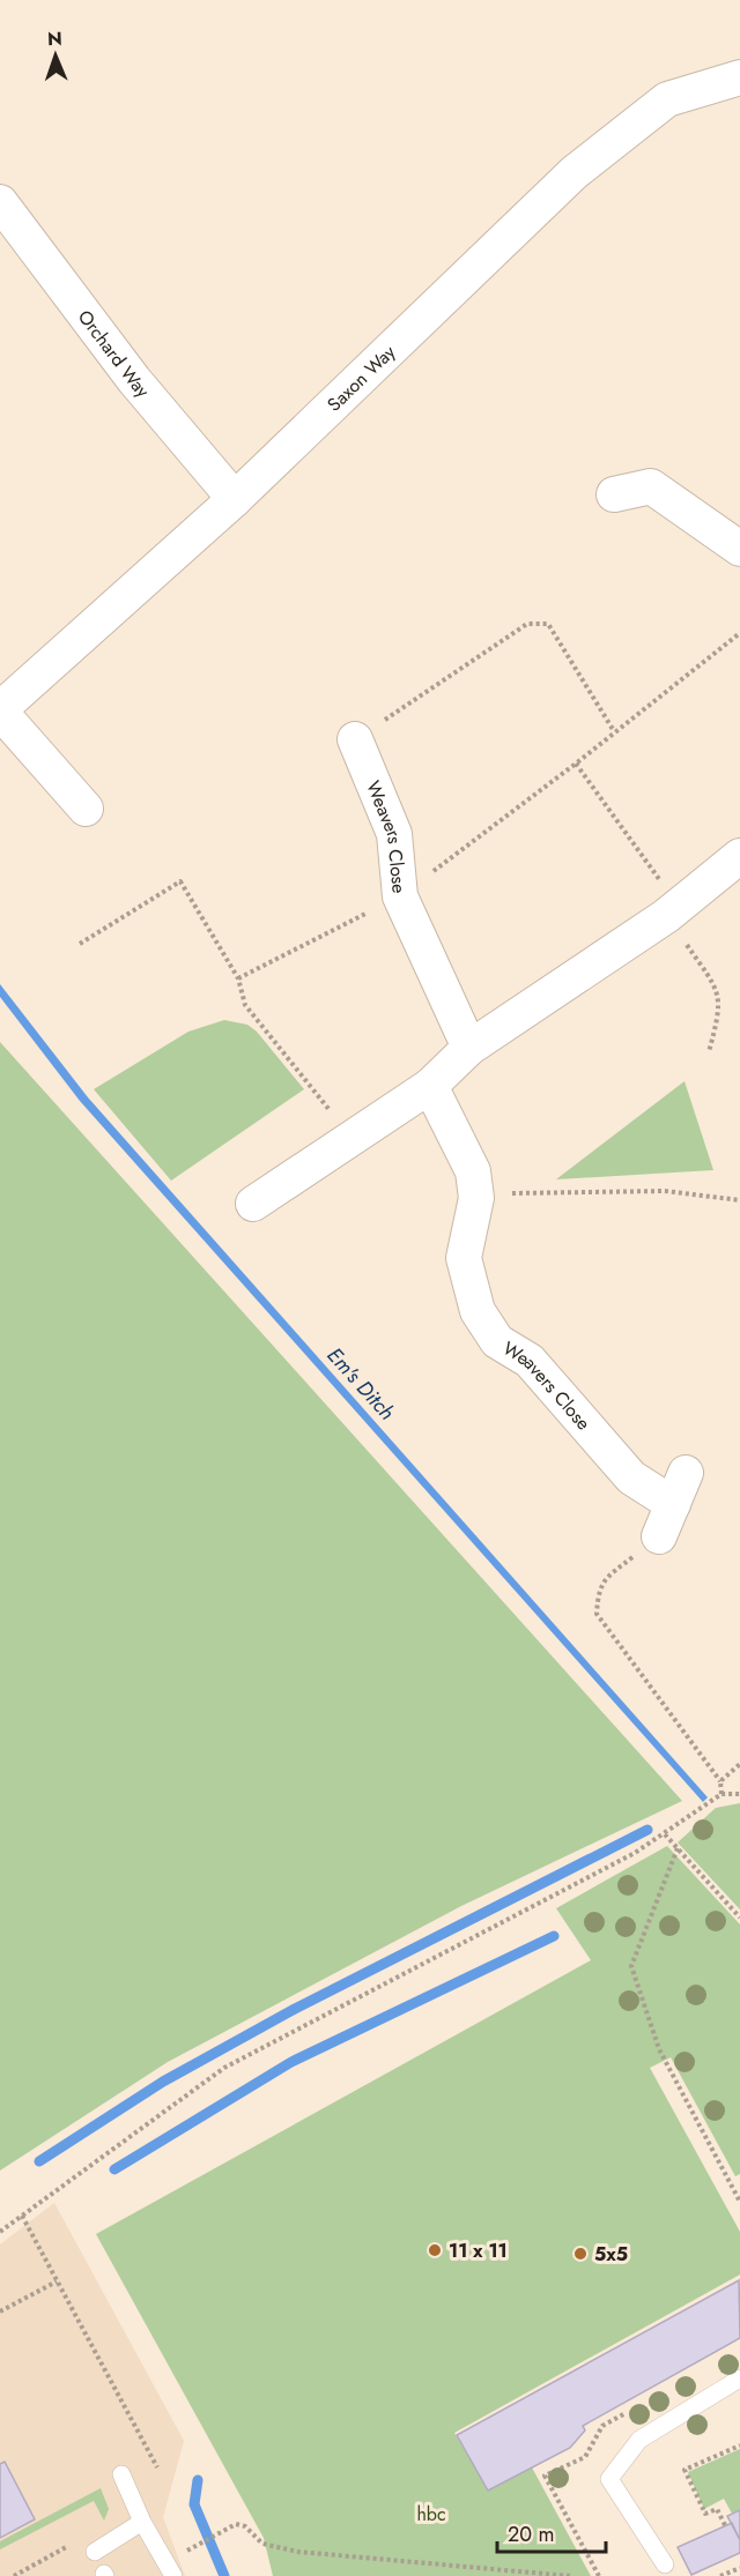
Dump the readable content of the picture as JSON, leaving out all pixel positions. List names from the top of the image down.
{
  "streets": {
    "street": ["Orchard Way", "Saxon Way", "Weavers Close"]
  },
  "crossings": [
    ["Orchard Way", "Saxon Way"]
  ],
  "water": ["Em's Ditch"],
  "parks": ["hbc"],
  "places": ["11 x 11", "5x5"],
  "scale_bar": "20 m",
  "north": "top"
}
